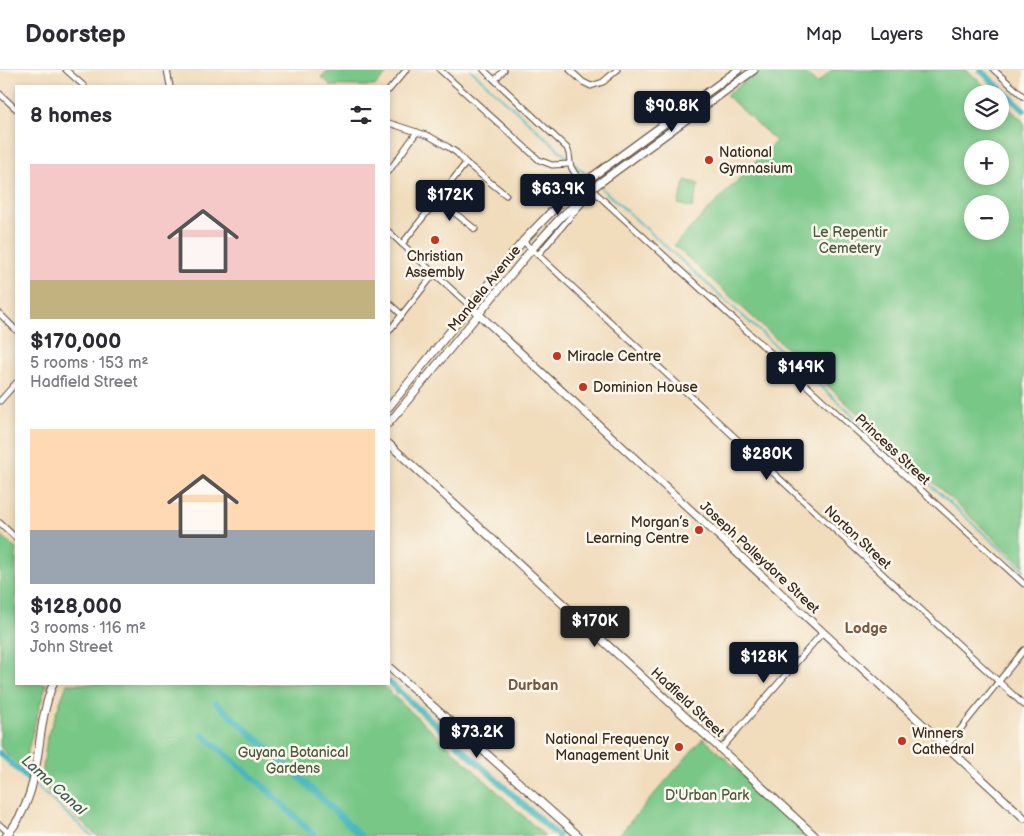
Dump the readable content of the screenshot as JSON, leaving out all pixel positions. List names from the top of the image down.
{
  "streets": {
    "main road": ["Mandela Avenue", "Joseph Polleydore Street", "Hadfield Street"],
    "street": ["Princess Street", "Norton Street"]
  },
  "crossings": [
    ["Mandela Avenue", "Princess Street"],
    ["Mandela Avenue", "Norton Street"],
    ["Mandela Avenue", "Joseph Polleydore Street"]
  ],
  "districts": ["Lodge", "Durban"],
  "water": ["Lama Canal"],
  "parks": ["Le Repentir Cemetery", "Guyana Botanical Gardens", "D'Urban Park"],
  "places": [
    "National Gymnasium",
    "Christian Assembly",
    "Miracle Centre",
    "Dominion House",
    "Morgan’s Learning Centre",
    "Winners Cathedral",
    "National Frequency Management Unit"
  ],
  "page": {
    "header": "Doorstep",
    "nav": ["Map", "Layers", "Share"],
    "map_buttons": ["+", "−"],
    "heading": "8 homes",
    "price": [
      "$90.8K",
      "$63.9K",
      "$172K",
      "$149K",
      "$280K",
      "$170K",
      "$128K",
      "$73.2K"
    ],
    "list": [
      {
        "name": "$170,000",
        "note": "5 rooms · 153 m² · Hadfield Street"
      },
      {
        "name": "$128,000",
        "note": "3 rooms · 116 m² · John Street"
      }
    ]
  }
}
